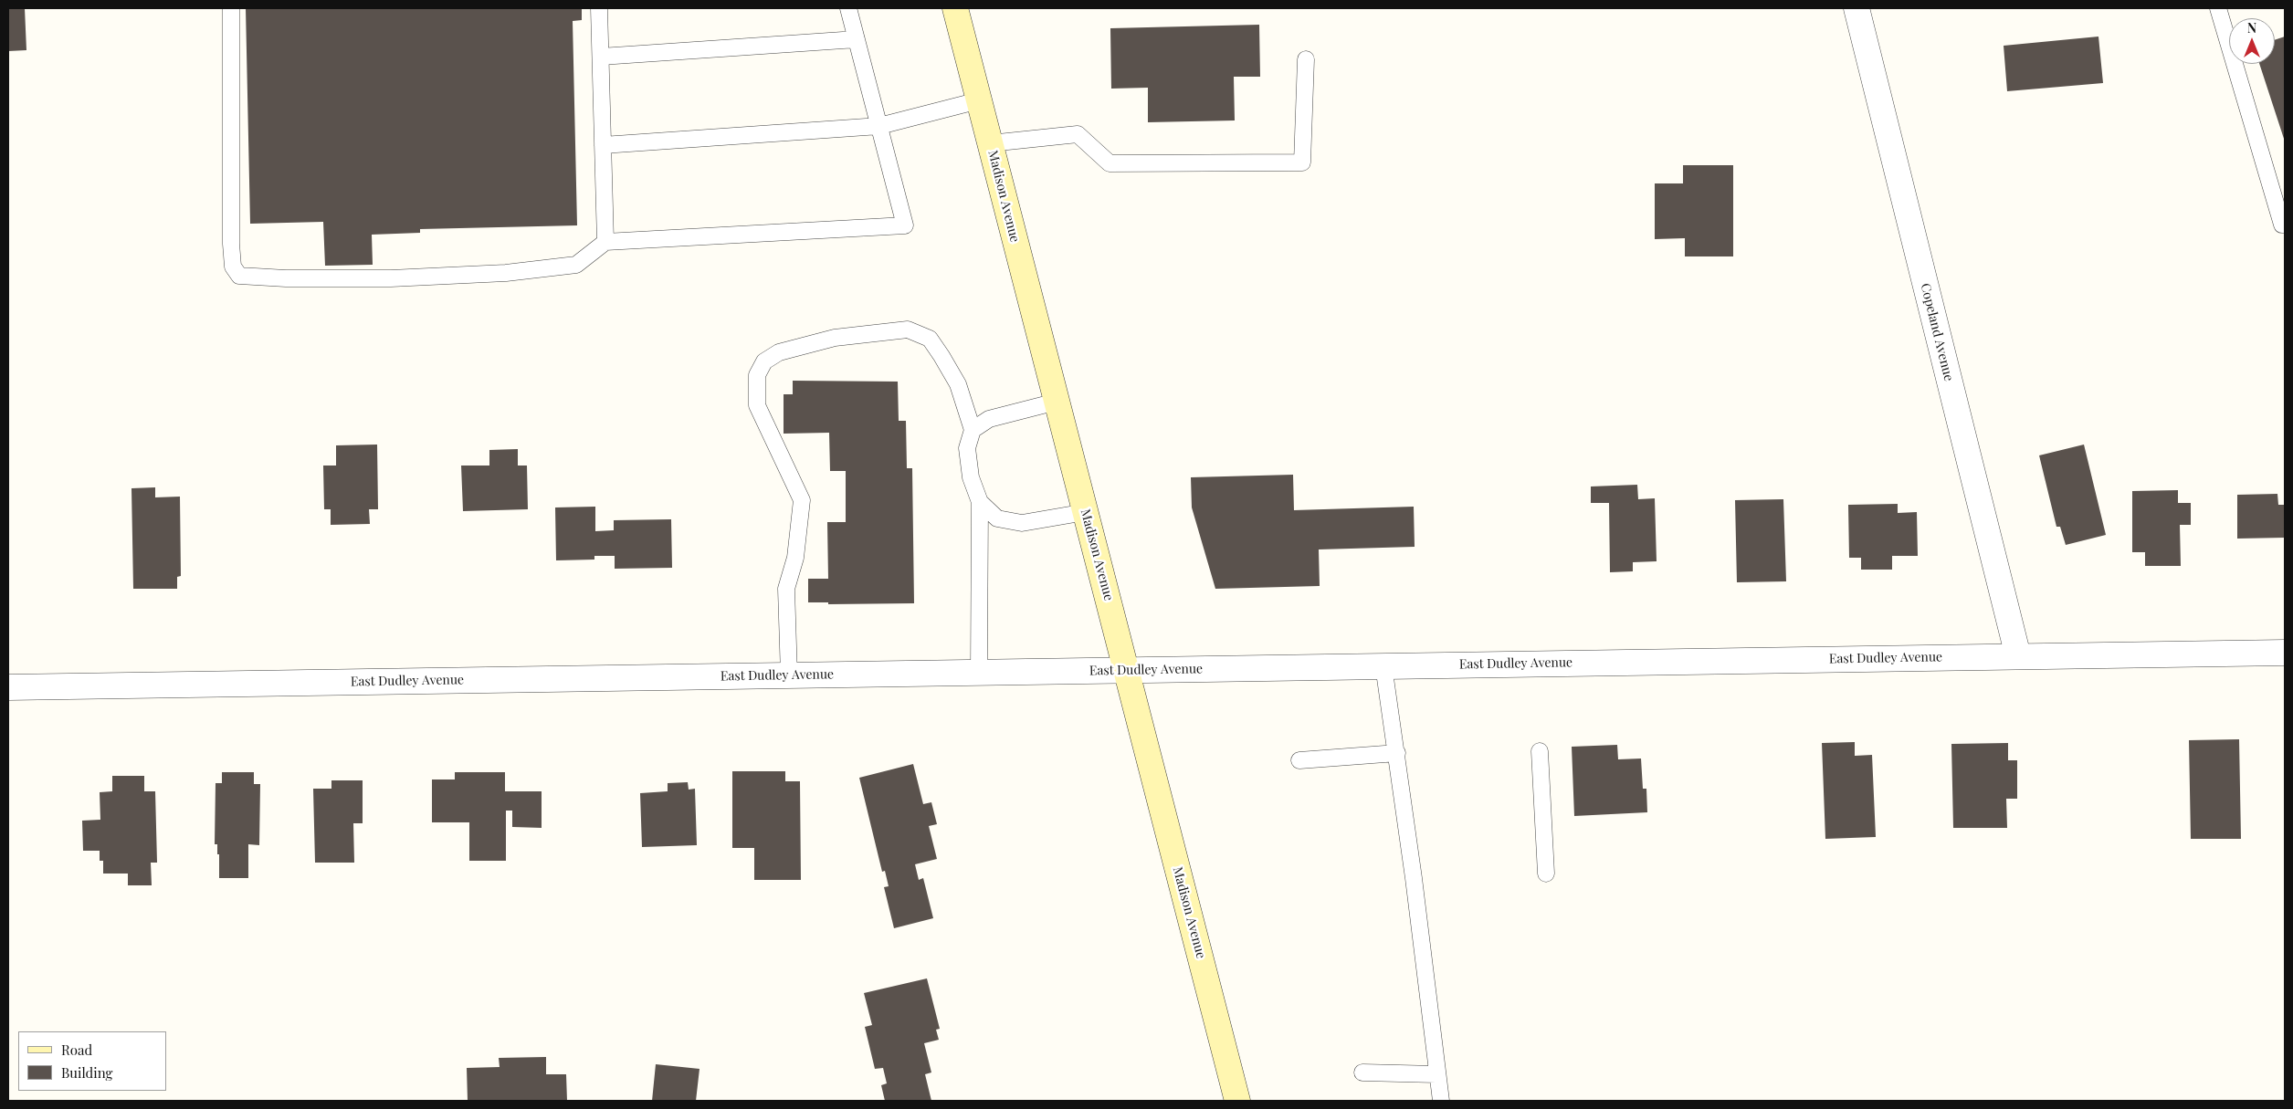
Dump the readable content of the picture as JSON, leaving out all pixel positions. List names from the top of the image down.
{
  "streets": {
    "main road": ["Madison Avenue"],
    "street": ["Copeland Avenue", "East Dudley Avenue"]
  },
  "crossings": [
    ["Madison Avenue", "East Dudley Avenue"],
    ["Copeland Avenue", "East Dudley Avenue"]
  ],
  "legend": ["Road", "Building"],
  "north": "top"
}
